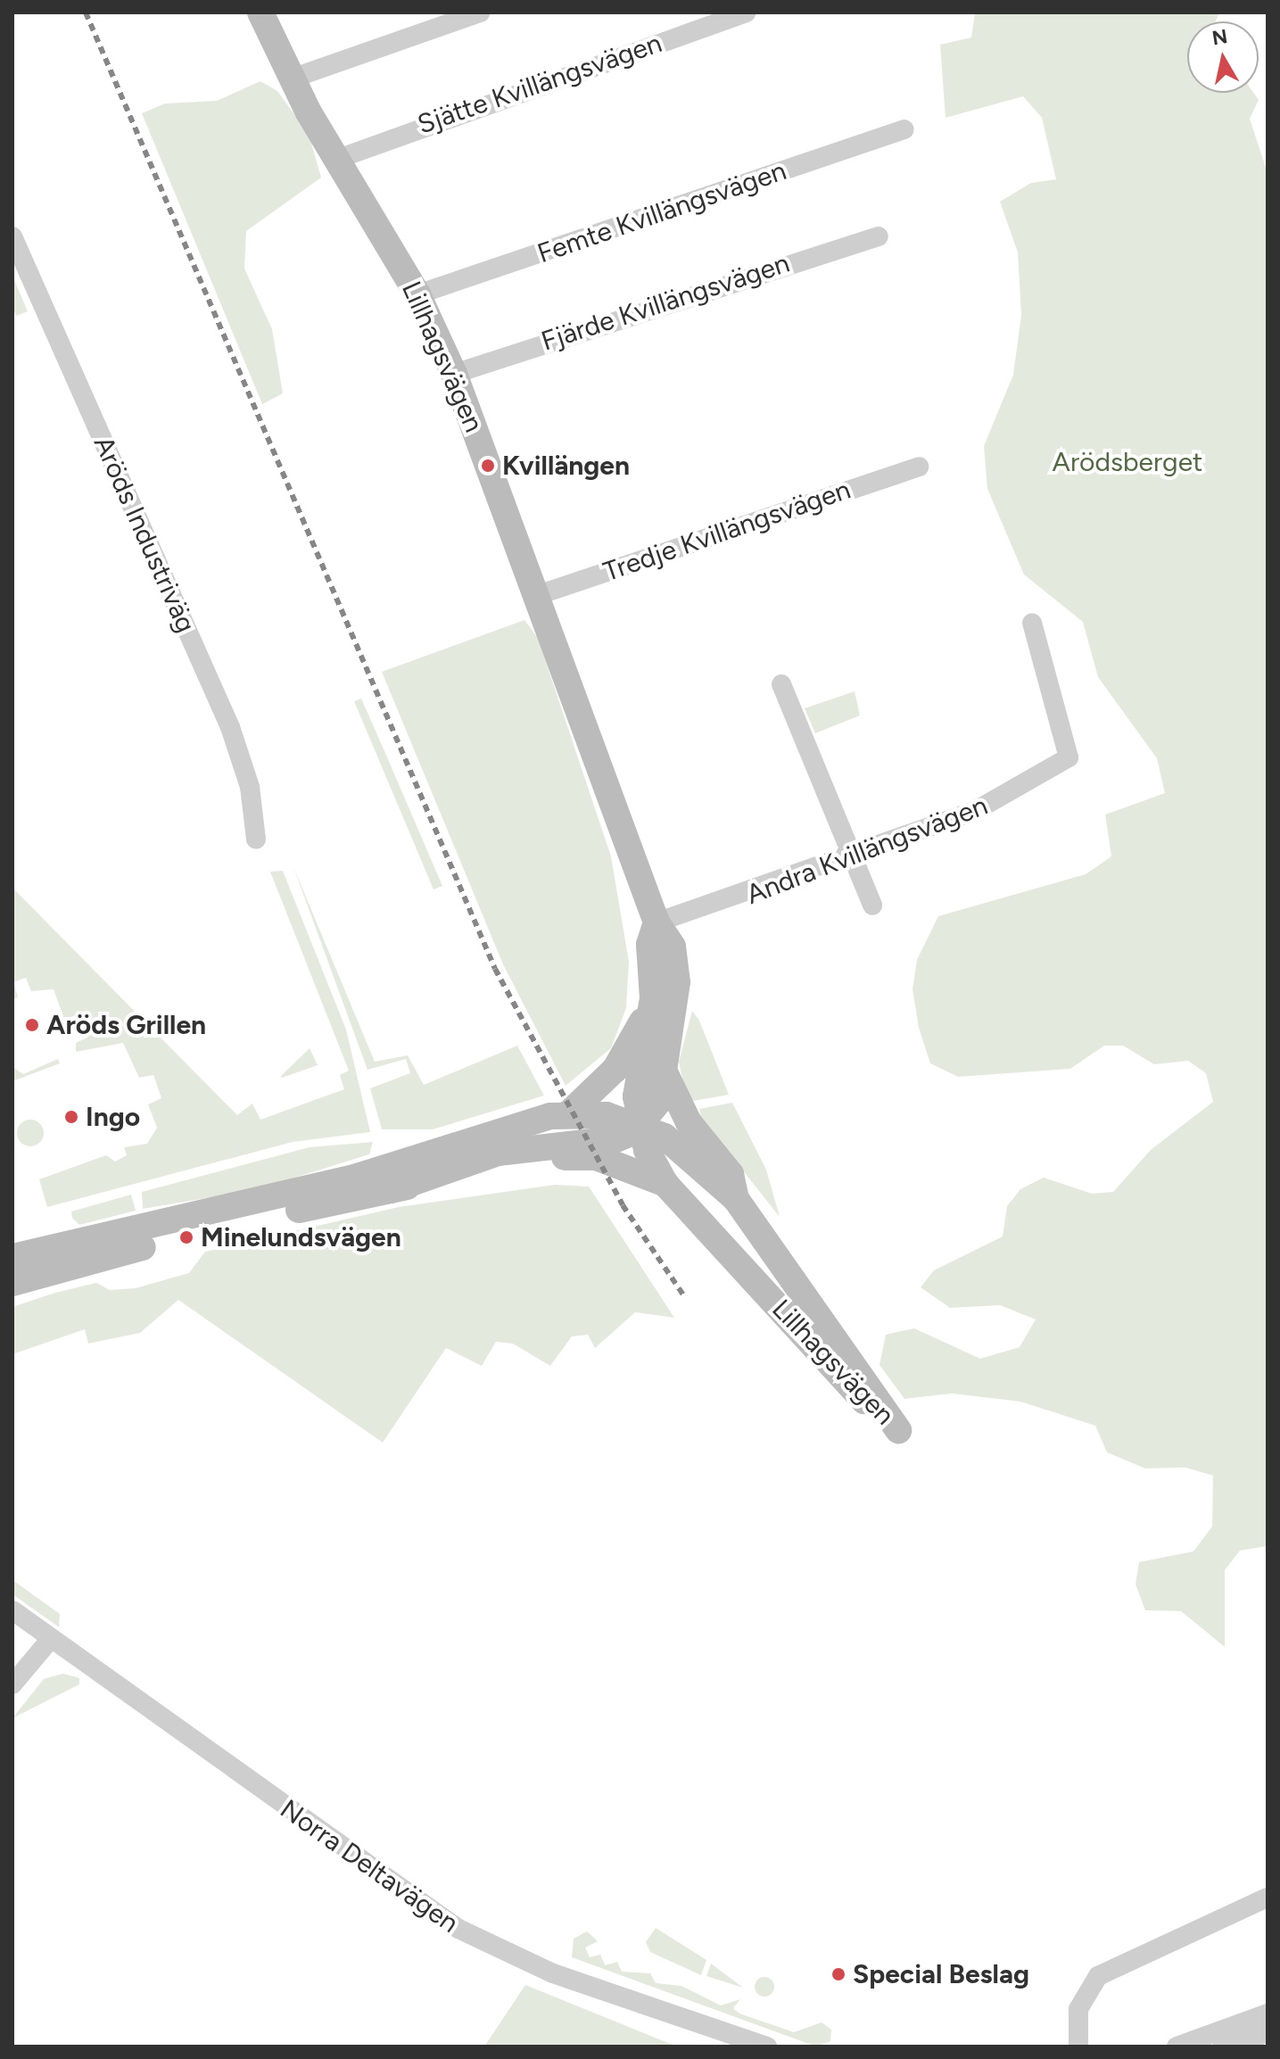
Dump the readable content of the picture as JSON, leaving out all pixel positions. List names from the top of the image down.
{
  "streets": {
    "main road": ["Lillhagsvägen"],
    "street": [
      "Sjätte Kvillängsvägen",
      "Femte Kvillängsvägen",
      "Fjärde Kvillängsvägen",
      "Tredje Kvillängsvägen",
      "Aröds Industriväg",
      "Andra Kvillängsvägen",
      "Norra Deltavägen"
    ]
  },
  "crossings": [
    ["Sjätte Kvillängsvägen", "Lillhagsvägen"],
    ["Femte Kvillängsvägen", "Lillhagsvägen"],
    ["Fjärde Kvillängsvägen", "Lillhagsvägen"],
    ["Lillhagsvägen", "Tredje Kvillängsvägen"],
    ["Lillhagsvägen", "Andra Kvillängsvägen"]
  ],
  "parks": ["Arödsberget"],
  "places": [
    "Kvillängen",
    "Aröds Grillen",
    "Ingo",
    "Minelundsvägen",
    "Special Beslag"
  ],
  "north": "top"
}
